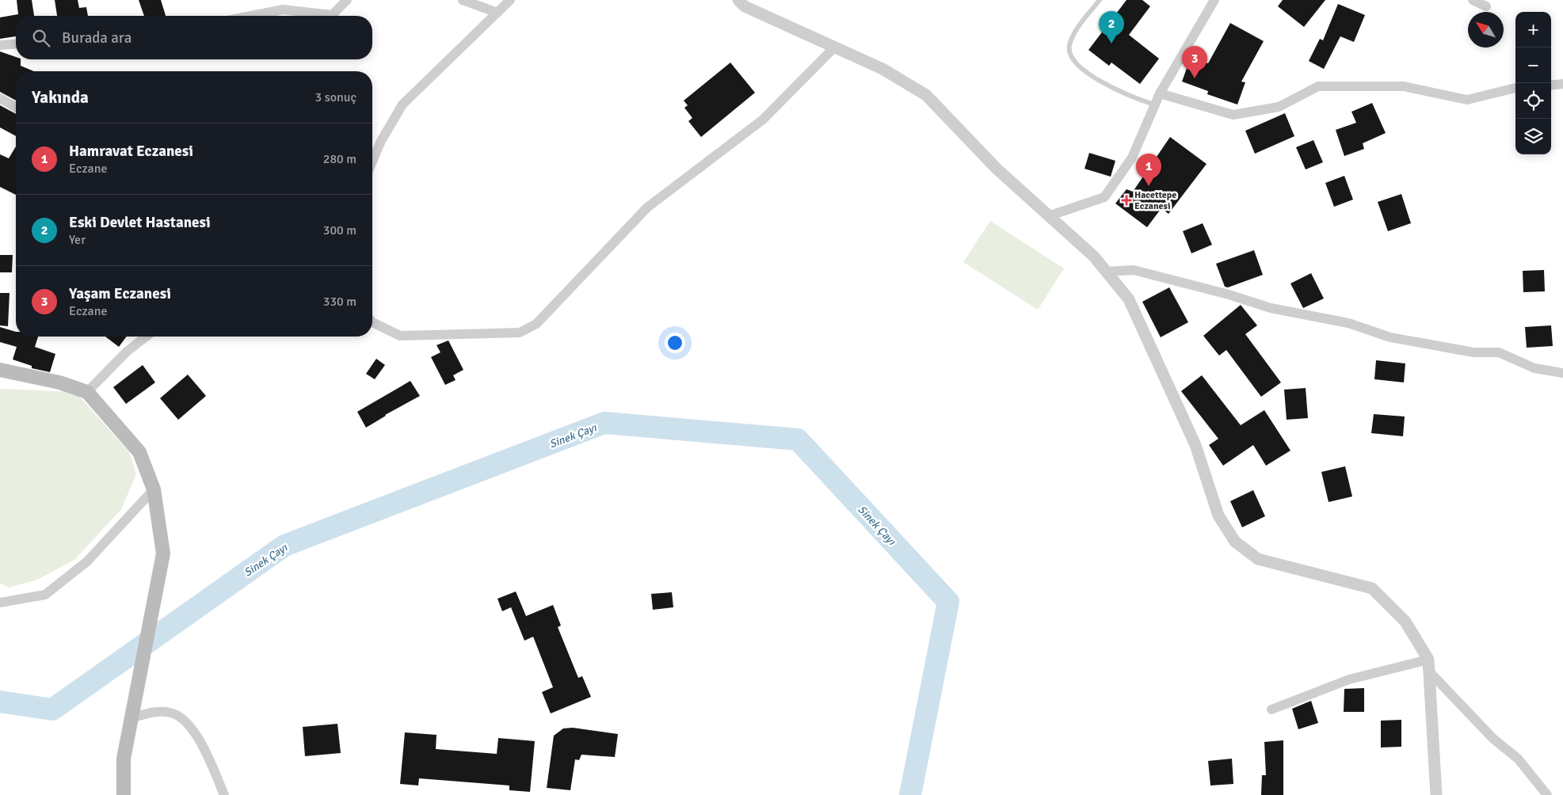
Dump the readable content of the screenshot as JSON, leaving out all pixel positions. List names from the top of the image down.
{
  "water": ["Sinek Çayı"],
  "places": {
    "health": ["Hacettepe Eczanesi"]
  },
  "north": "top left",
  "page": {
    "pins": ["2", "3", "1"],
    "map_buttons": ["+", "−"],
    "search": "Burada ara",
    "heading": ["Yakında", "3 sonuç"],
    "list": [
      {
        "mark": "1",
        "name": "Hamravat Eczanesi",
        "note": "Eczane",
        "value": "280 m"
      },
      {
        "mark": "2",
        "name": "Eski Devlet Hastanesi",
        "note": "Yer",
        "value": "300 m"
      },
      {
        "mark": "3",
        "name": "Yaşam Eczanesi",
        "note": "Eczane",
        "value": "330 m"
      }
    ]
  }
}
